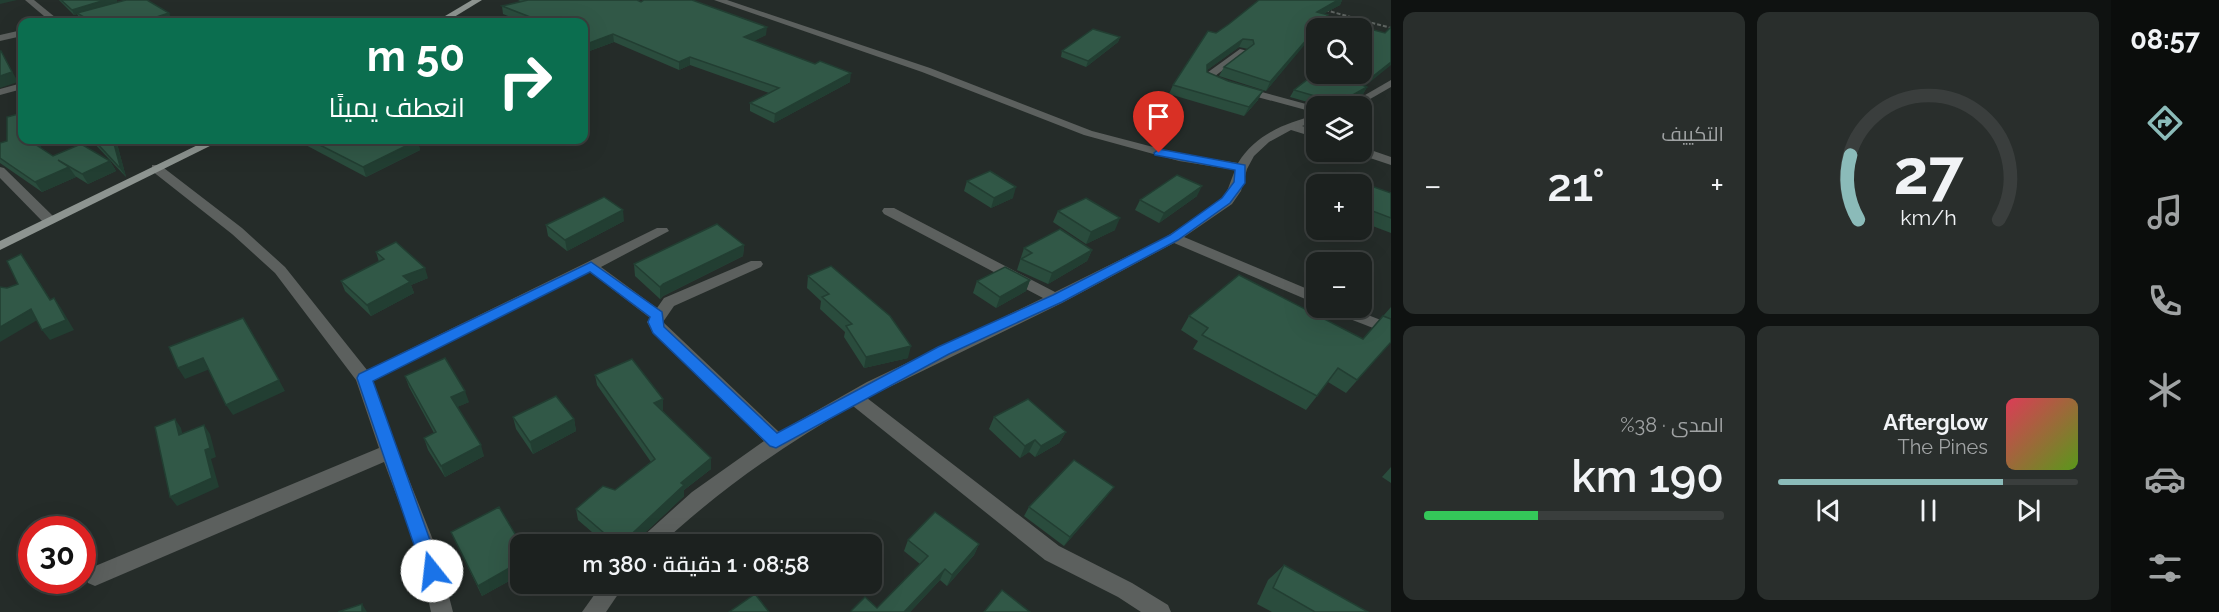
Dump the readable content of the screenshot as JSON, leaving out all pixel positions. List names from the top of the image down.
{
  "page": {
    "tabs": "08:57",
    "tile": [
      "التكييف",
      ["المدى · 38%", "190 km"]
    ],
    "map_buttons": ["+", "−"],
    "turn": ["50 m", "انعطف يمينًا"],
    "heat": ["−", "21°", "+"],
    "song": ["Afterglow", "The Pines"],
    "limit": "30",
    "trip": "08:58 · 1 دقيقة · 380 m",
    "gauge": ["27", "km/h"]
  }
}
